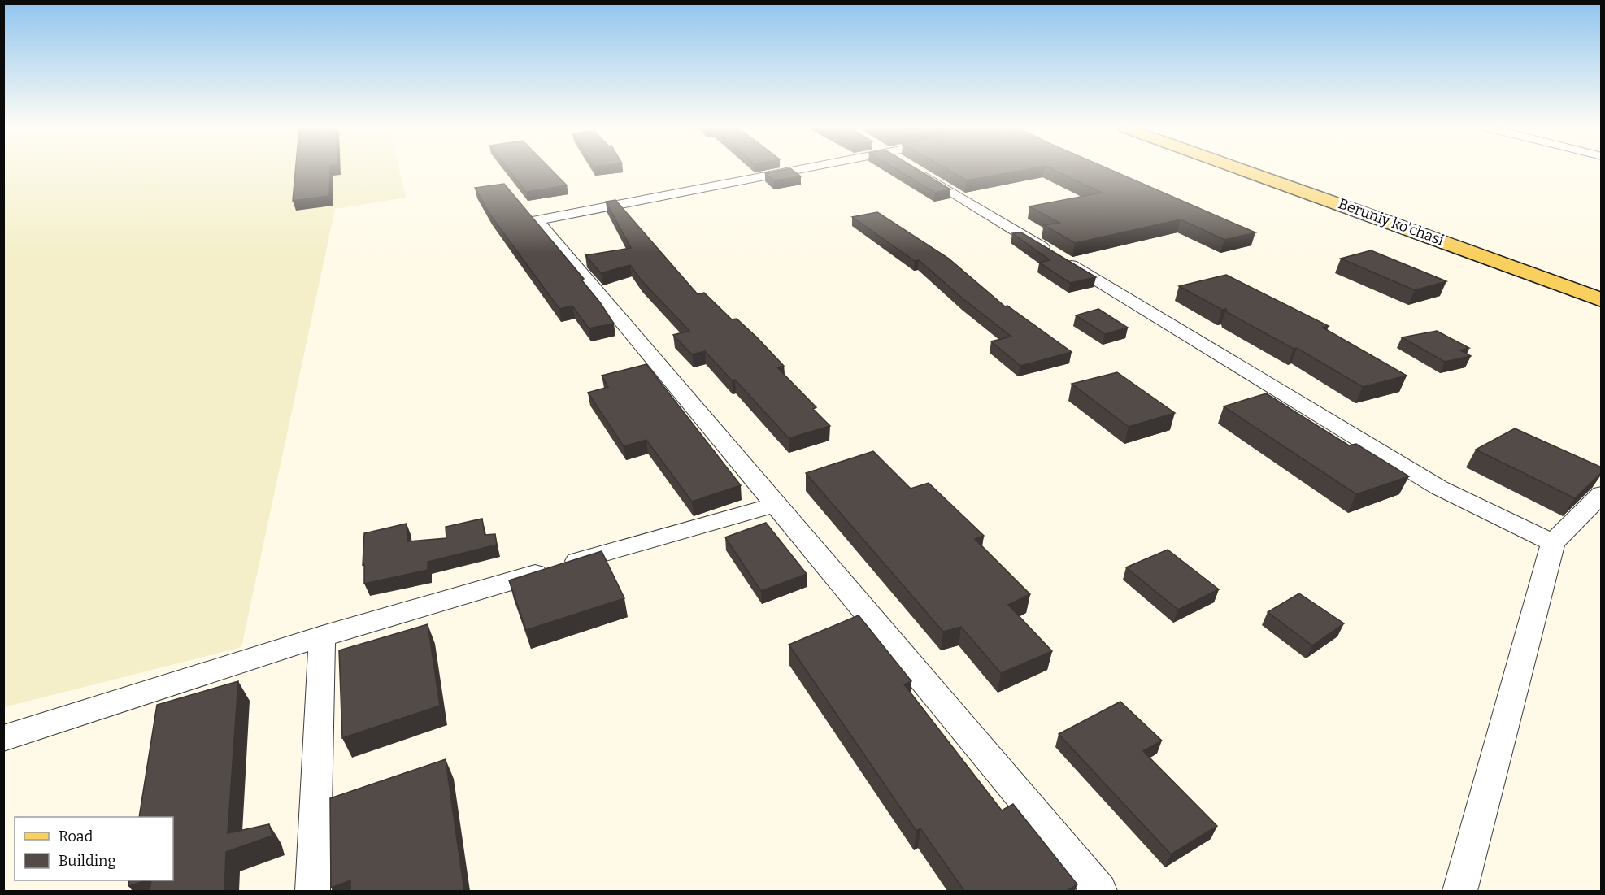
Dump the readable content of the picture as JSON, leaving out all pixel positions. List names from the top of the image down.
{
  "streets": {
    "main road": ["Beruniy ko'chasi"]
  },
  "legend": ["Road", "Building"]
}
